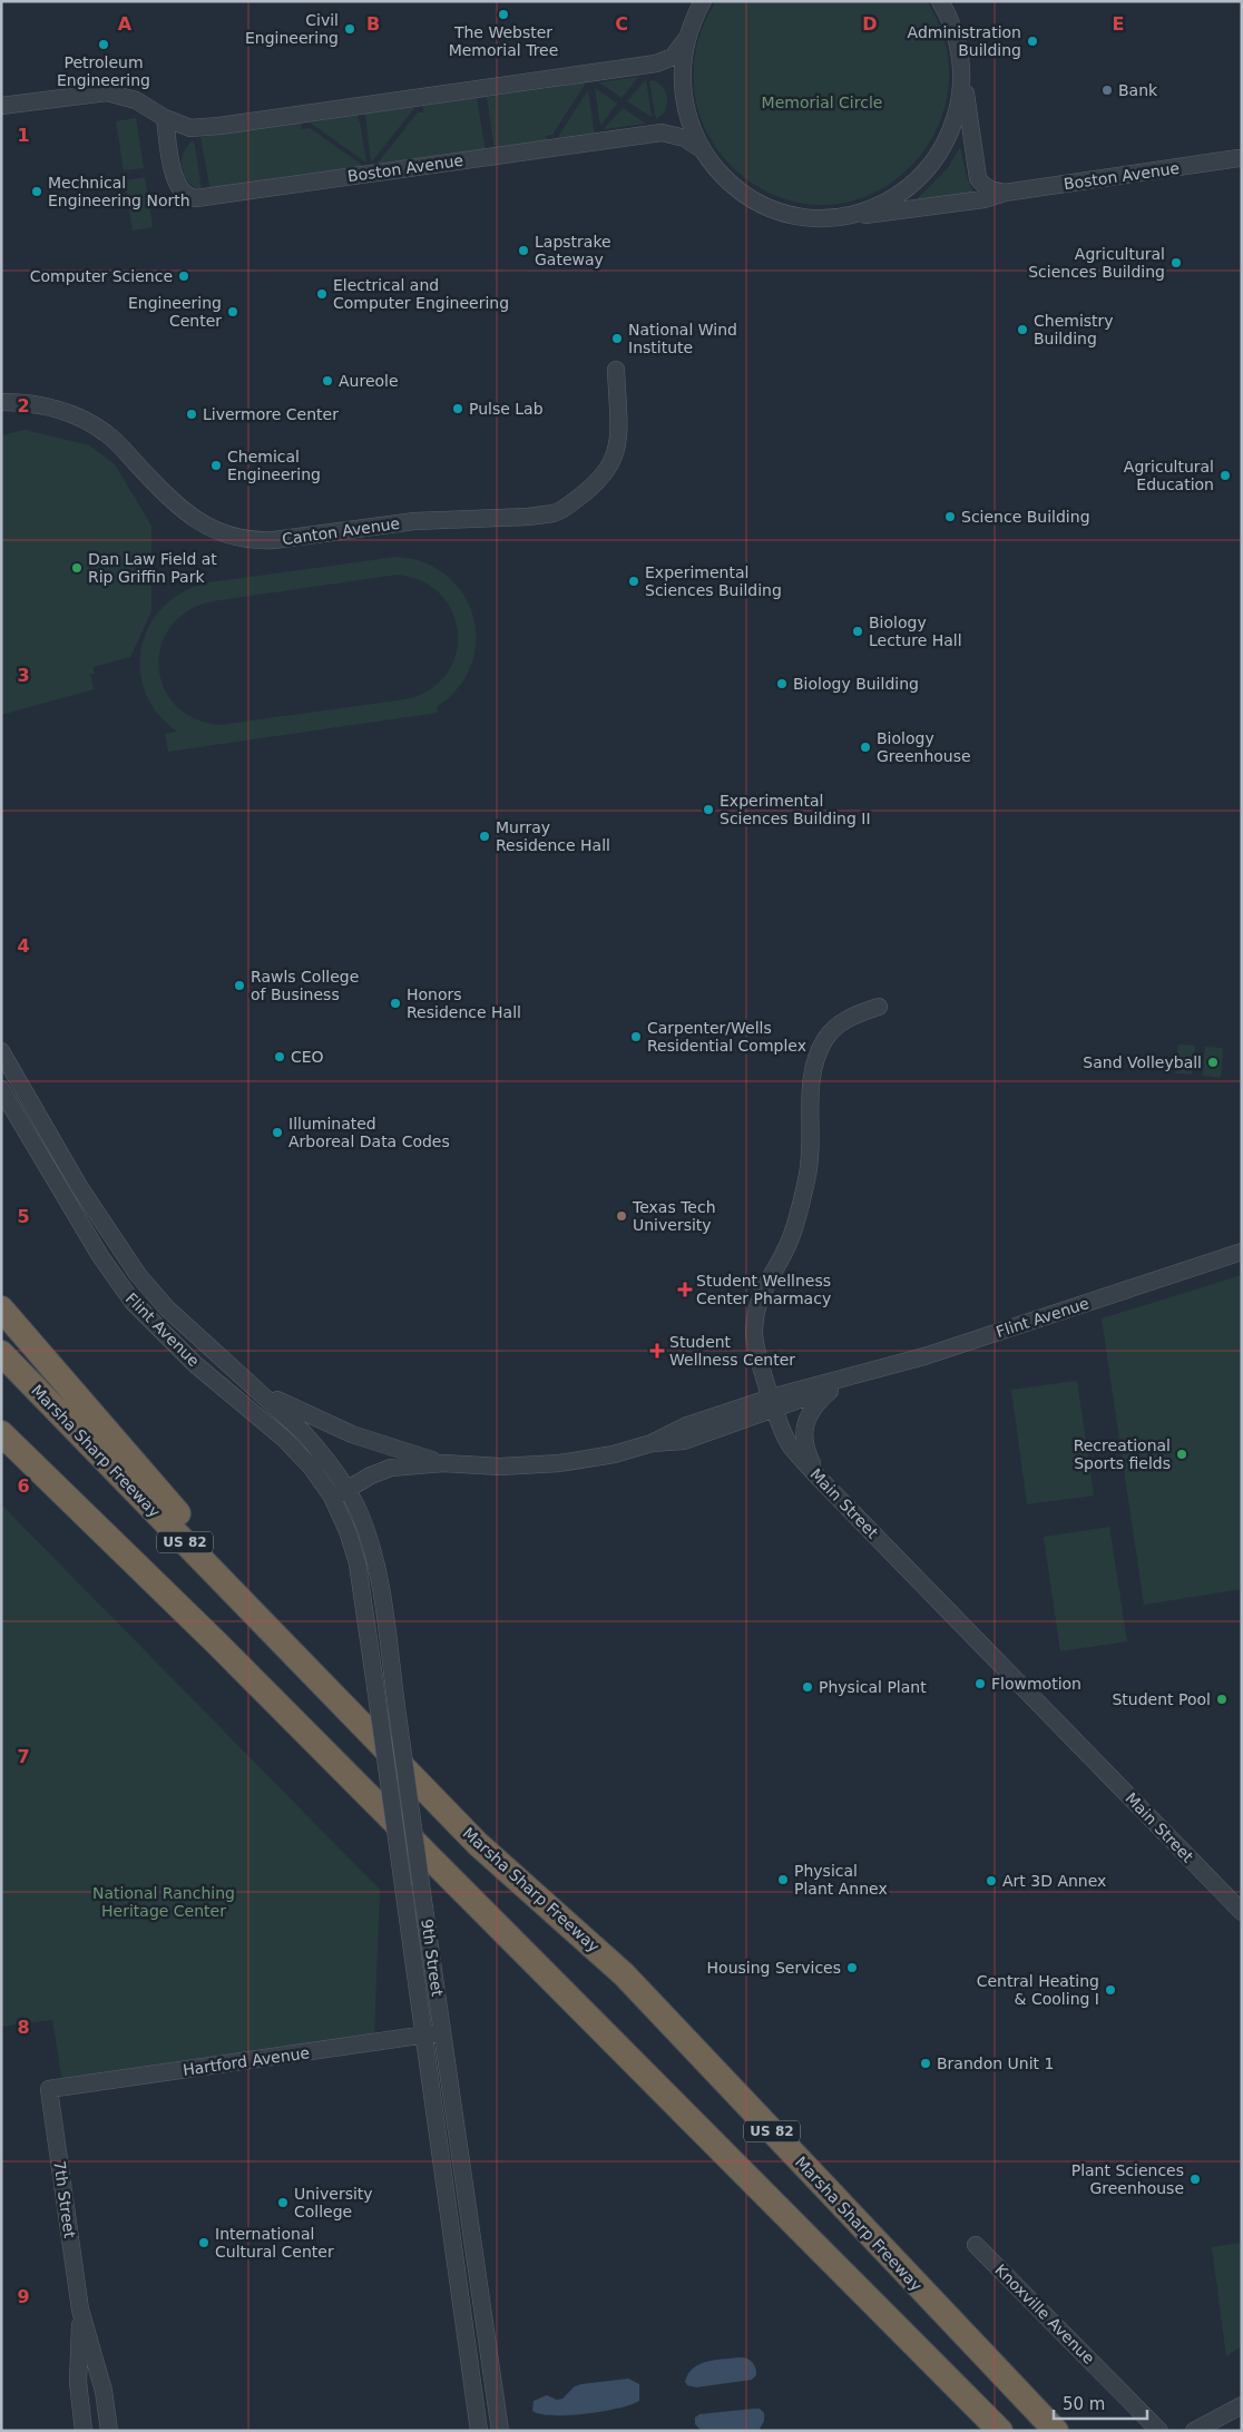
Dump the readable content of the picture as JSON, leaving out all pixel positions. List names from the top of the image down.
{
  "streets": {
    "highway": ["Marsha Sharp Freeway", "US 82"],
    "street": [
      "Boston Avenue",
      "Canton Avenue",
      "Flint Avenue",
      "Main Street",
      "9th Street",
      "Hartford Avenue",
      "7th Street",
      "Knoxville Avenue"
    ]
  },
  "crossings": [
    ["Flint Avenue", "Main Street"],
    ["Flint Avenue", "9th Street"],
    ["9th Street", "Hartford Avenue"],
    ["Hartford Avenue", "7th Street"]
  ],
  "parks": ["Memorial Circle", "National Ranching Heritage Center"],
  "places": {
    "other": [
      "The Webster Memorial Tree",
      "Civil Engineering",
      "Administration Building",
      "Petroleum Engineering",
      "Bank",
      "Mechnical Engineering North",
      "Lapstrake Gateway",
      "Agricultural Sciences Building",
      "Computer Science",
      "Electrical and Computer Engineering",
      "Engineering Center",
      "Chemistry Building",
      "National Wind Institute",
      "Aureole",
      "Pulse Lab",
      "Livermore Center",
      "Chemical Engineering",
      "Agricultural Education",
      "Science Building",
      "Dan Law Field at Rip Griffin Park",
      "Experimental Sciences Building",
      "Biology Lecture Hall",
      "Biology Building",
      "Biology Greenhouse",
      "Experimental Sciences Building II",
      "Murray Residence Hall",
      "Rawls College of Business",
      "Honors Residence Hall",
      "Carpenter/Wells Residential Complex",
      "CEO",
      "Sand Volleyball",
      "Illuminated Arboreal Data Codes",
      "Texas Tech University",
      "Recreational Sports fields",
      "Flowmotion",
      "Physical Plant",
      "Student Pool",
      "Physical Plant Annex",
      "Art 3D Annex",
      "Housing Services",
      "Central Heating & Cooling I",
      "Brandon Unit 1",
      "Plant Sciences Greenhouse",
      "University College",
      "International Cultural Center"
    ],
    "health": ["Student Wellness Center Pharmacy", "Student Wellness Center"]
  },
  "scale_bar": "50 m",
  "grid": {
    "columns": [
      "A",
      "B",
      "C",
      "D",
      "E"
    ],
    "rows": [
      "1",
      "2",
      "3",
      "4",
      "5",
      "6",
      "7",
      "8",
      "9"
    ]
  }
}
